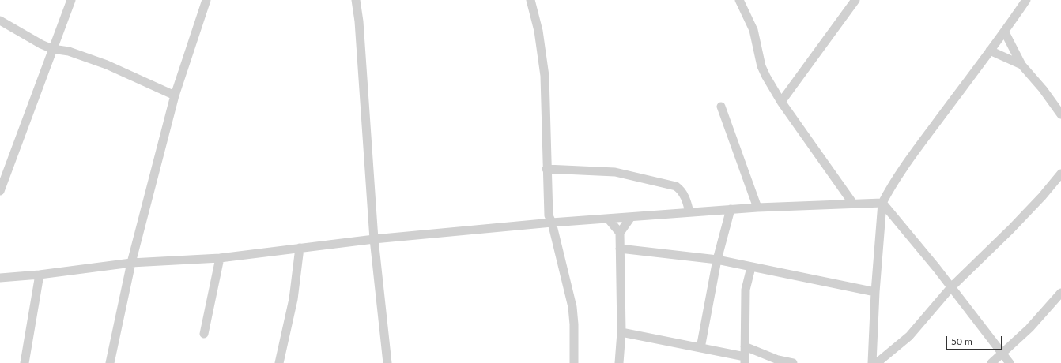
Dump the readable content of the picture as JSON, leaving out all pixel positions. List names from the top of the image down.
{
  "scale_bar": "50 m"
}
